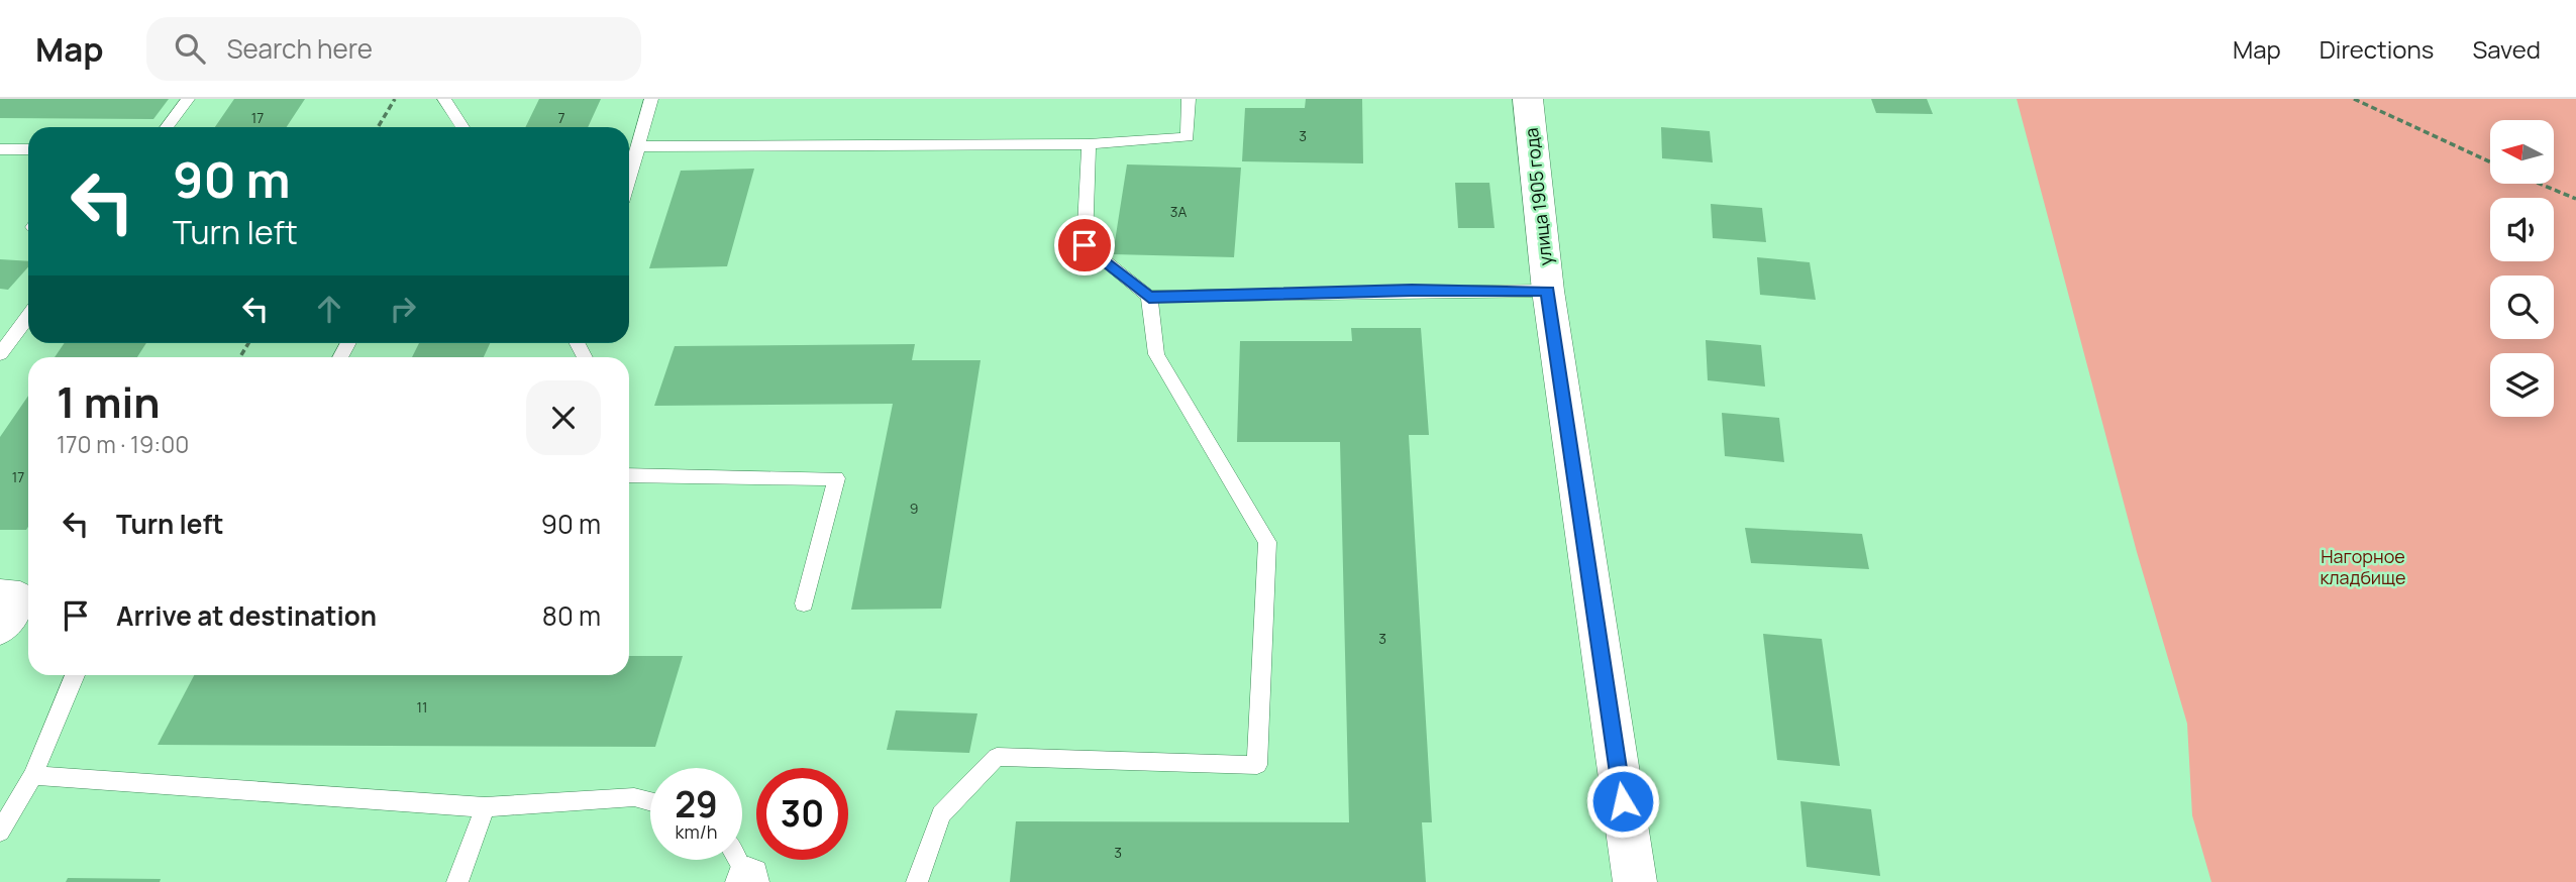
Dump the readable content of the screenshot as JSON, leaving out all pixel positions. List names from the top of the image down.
{
  "streets": {
    "street": ["улица 1905 года"]
  },
  "parks": ["Нагорное кладбище"],
  "house_numbers": [
    "17",
    "7",
    "3",
    "3А",
    "17",
    "9",
    "3",
    "11",
    "3"
  ],
  "north": "left",
  "page": {
    "header": "Map",
    "search": "Search here",
    "nav": ["Map", "Directions", "Saved"],
    "turn": ["90 m", "Turn left"],
    "heading": ["1 min", "170 m · 19:00"],
    "list": [
      {
        "name": "Turn left",
        "value": "90 m"
      },
      {
        "name": "Arrive at destination",
        "value": "80 m"
      }
    ],
    "speed": "29 km/h",
    "limit": "30"
  }
}
